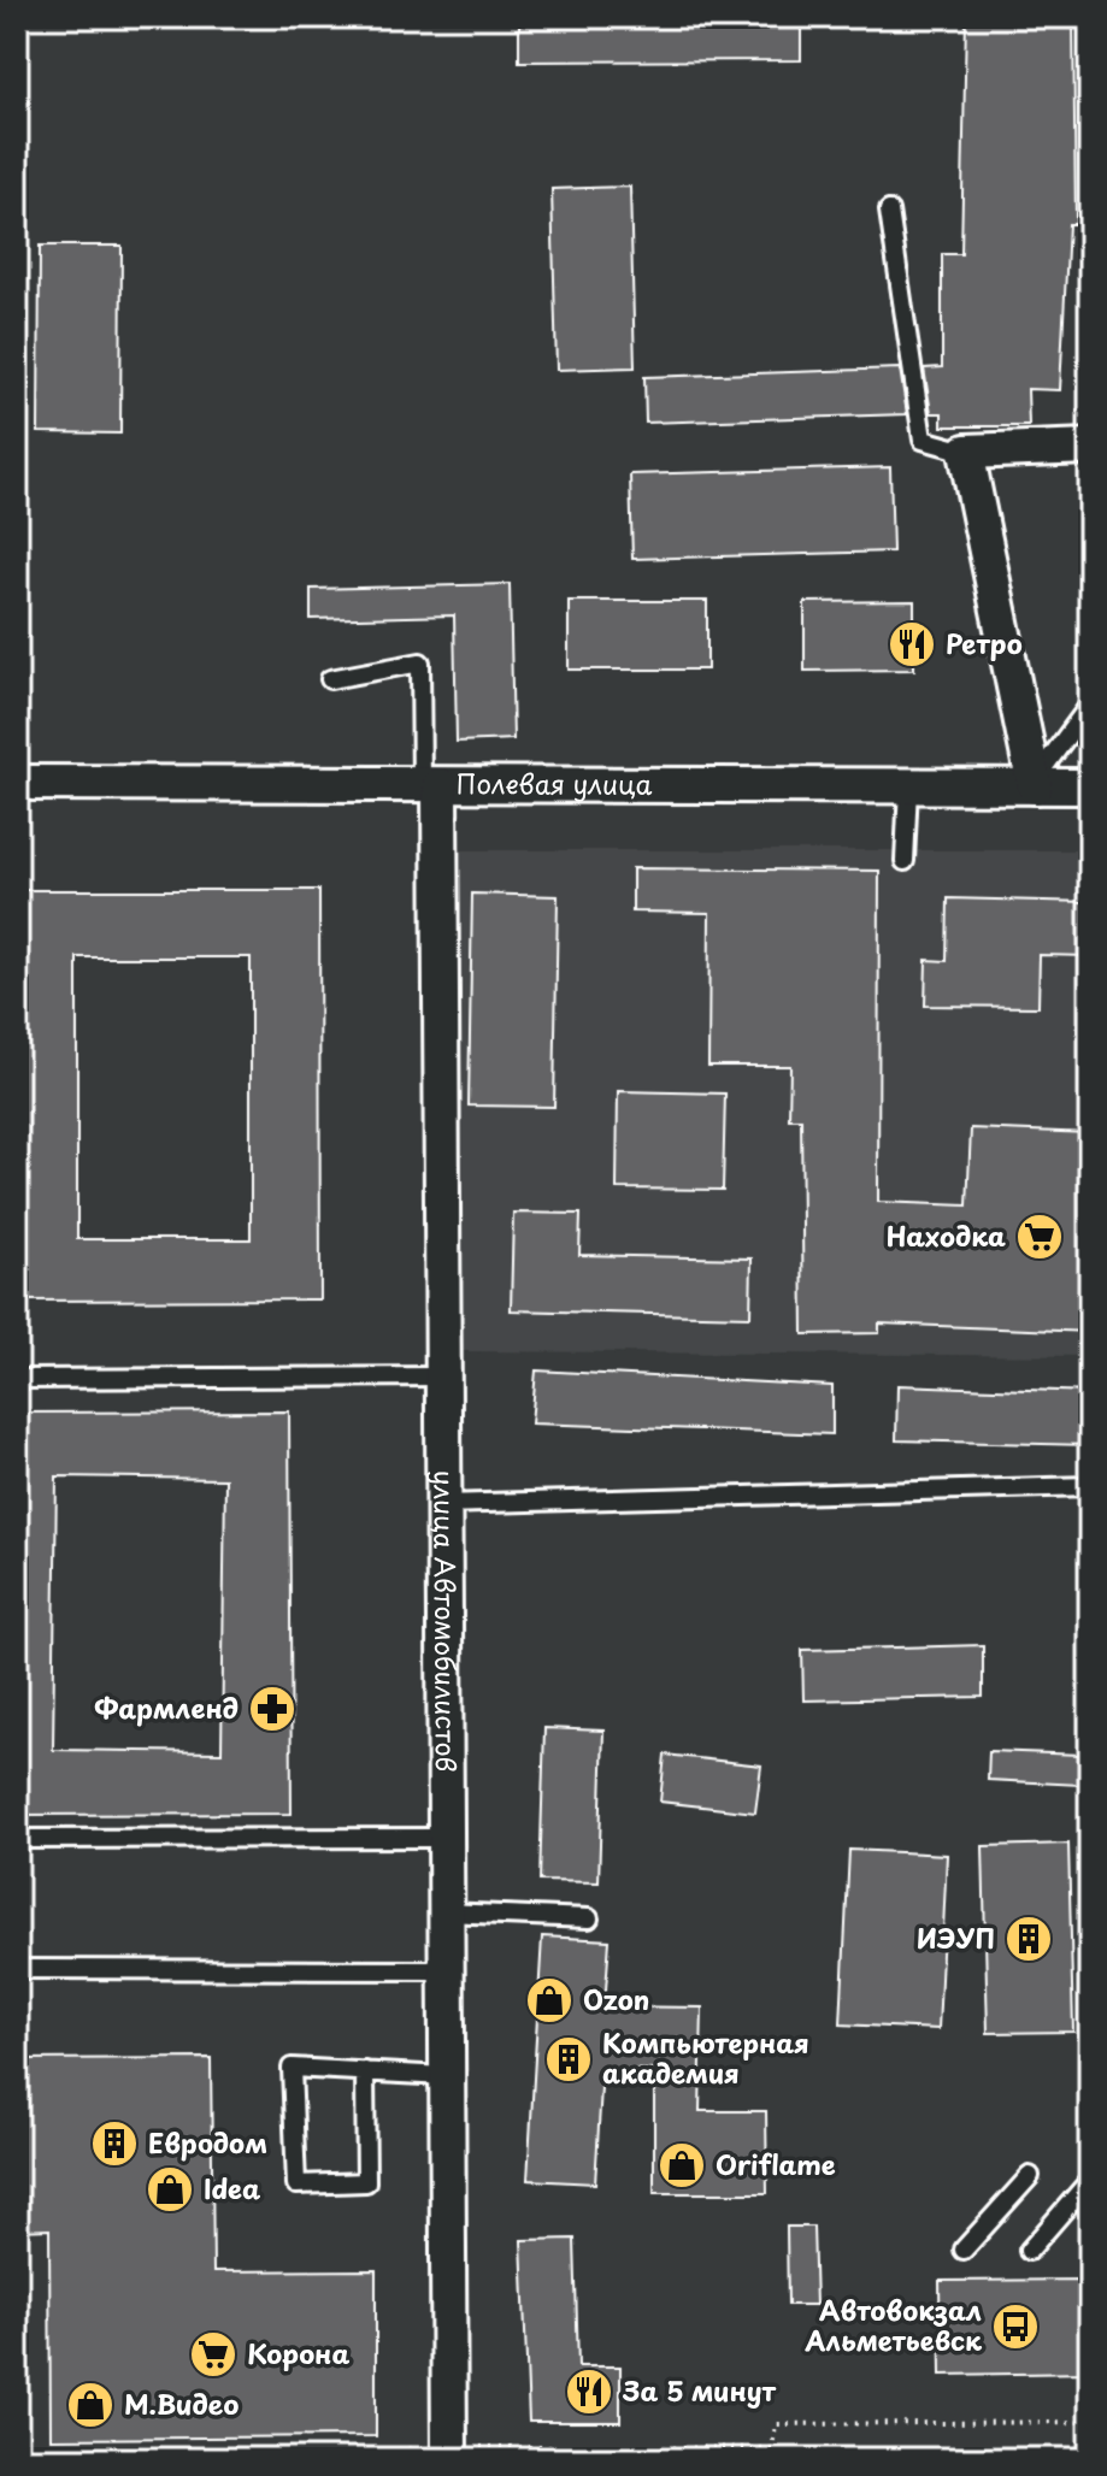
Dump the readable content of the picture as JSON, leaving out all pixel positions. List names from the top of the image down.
{
  "streets": {
    "street": ["Полевая улица", "улица Автомобилистов"]
  },
  "crossings": [
    ["Полевая улица", "улица Автомобилистов"]
  ],
  "places": {
    "restaurant": ["Ретро", "За 5 минут"],
    "supermarket": ["Находка", "Корона"],
    "pharmacy": ["Фармленд"],
    "building": ["ИЭУП", "Компьютерная академия", "Евродом"],
    "shop": [
      "Ozon",
      "Oriflame",
      "Idea",
      "М.Видео"
    ],
    "bus stop": ["Автовокзал Альметьевск"]
  }
}
